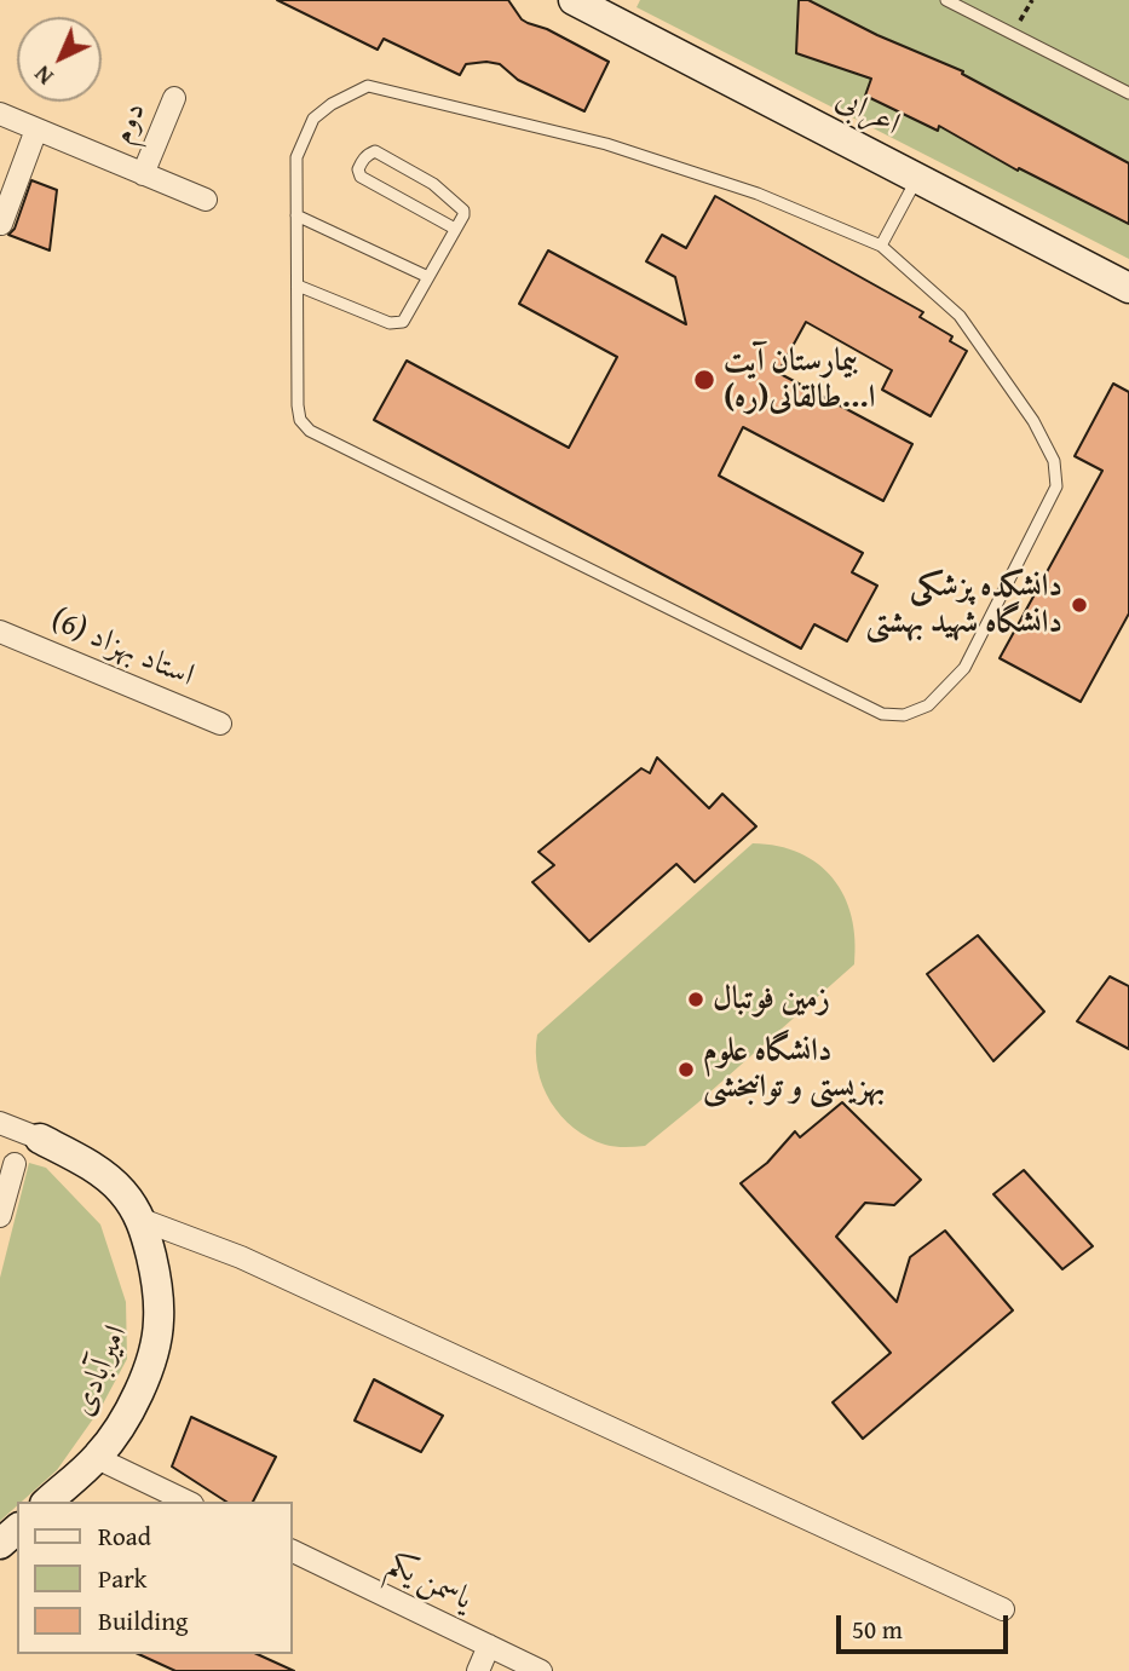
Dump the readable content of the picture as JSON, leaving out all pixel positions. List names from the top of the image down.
{
  "streets": {
    "street": [
      "اعرابی",
      "دوم",
      "استاد بهزاد (6)",
      "امیرآبادی",
      "یاسمن یکم"
    ]
  },
  "places": [
    "بیمارستان آیت ا...طالقانی(ره)",
    "دانشکده پزشکی دانشگاه شهید بهشتی",
    "زمین فوتبال",
    "دانشگاه علوم بهزیستی و توانبخشی"
  ],
  "legend": ["Road", "Park", "Building"],
  "scale_bar": "50 m",
  "north": "bottom left"
}
